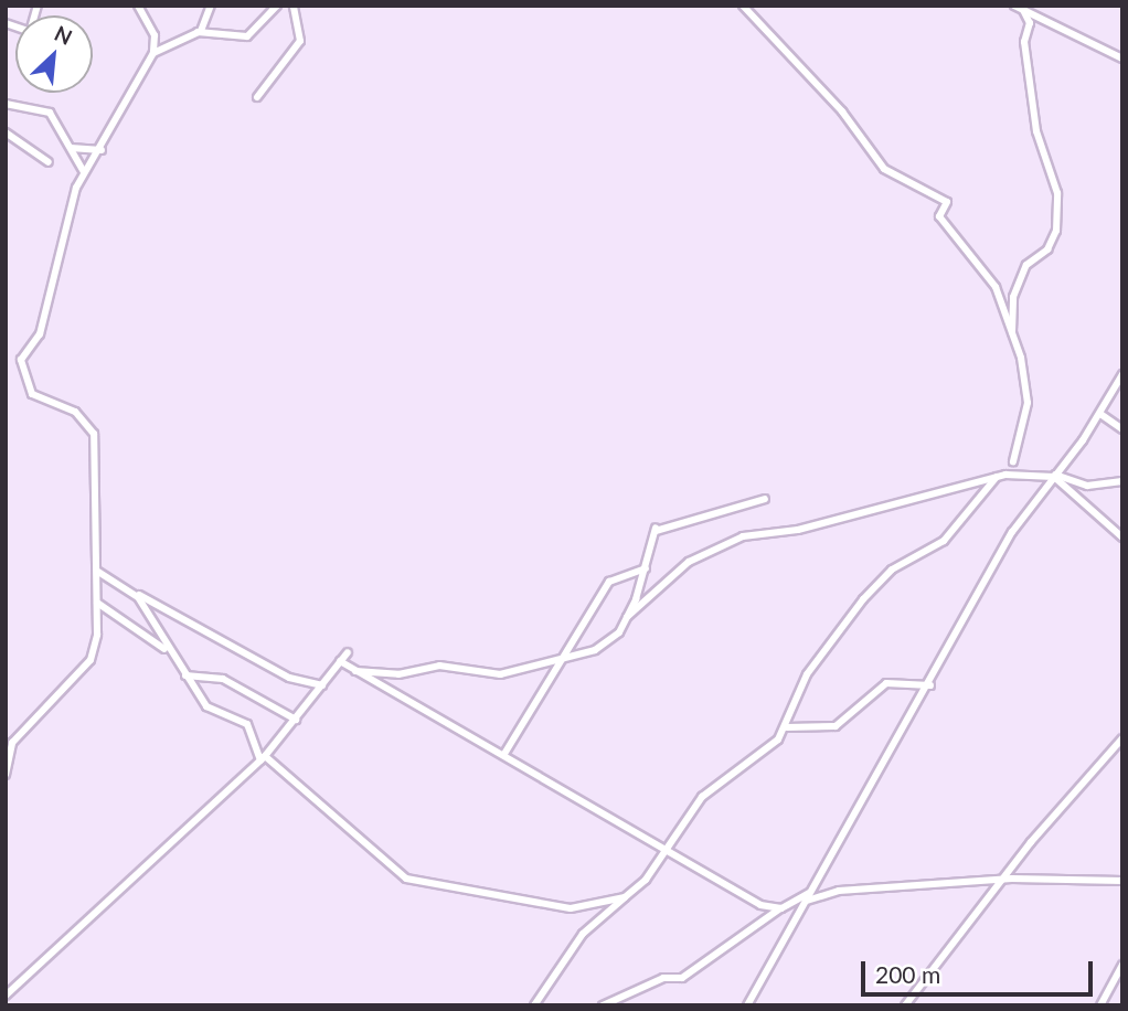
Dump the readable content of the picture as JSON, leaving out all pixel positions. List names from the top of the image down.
{
  "scale_bar": "200 m",
  "north": "top right"
}
